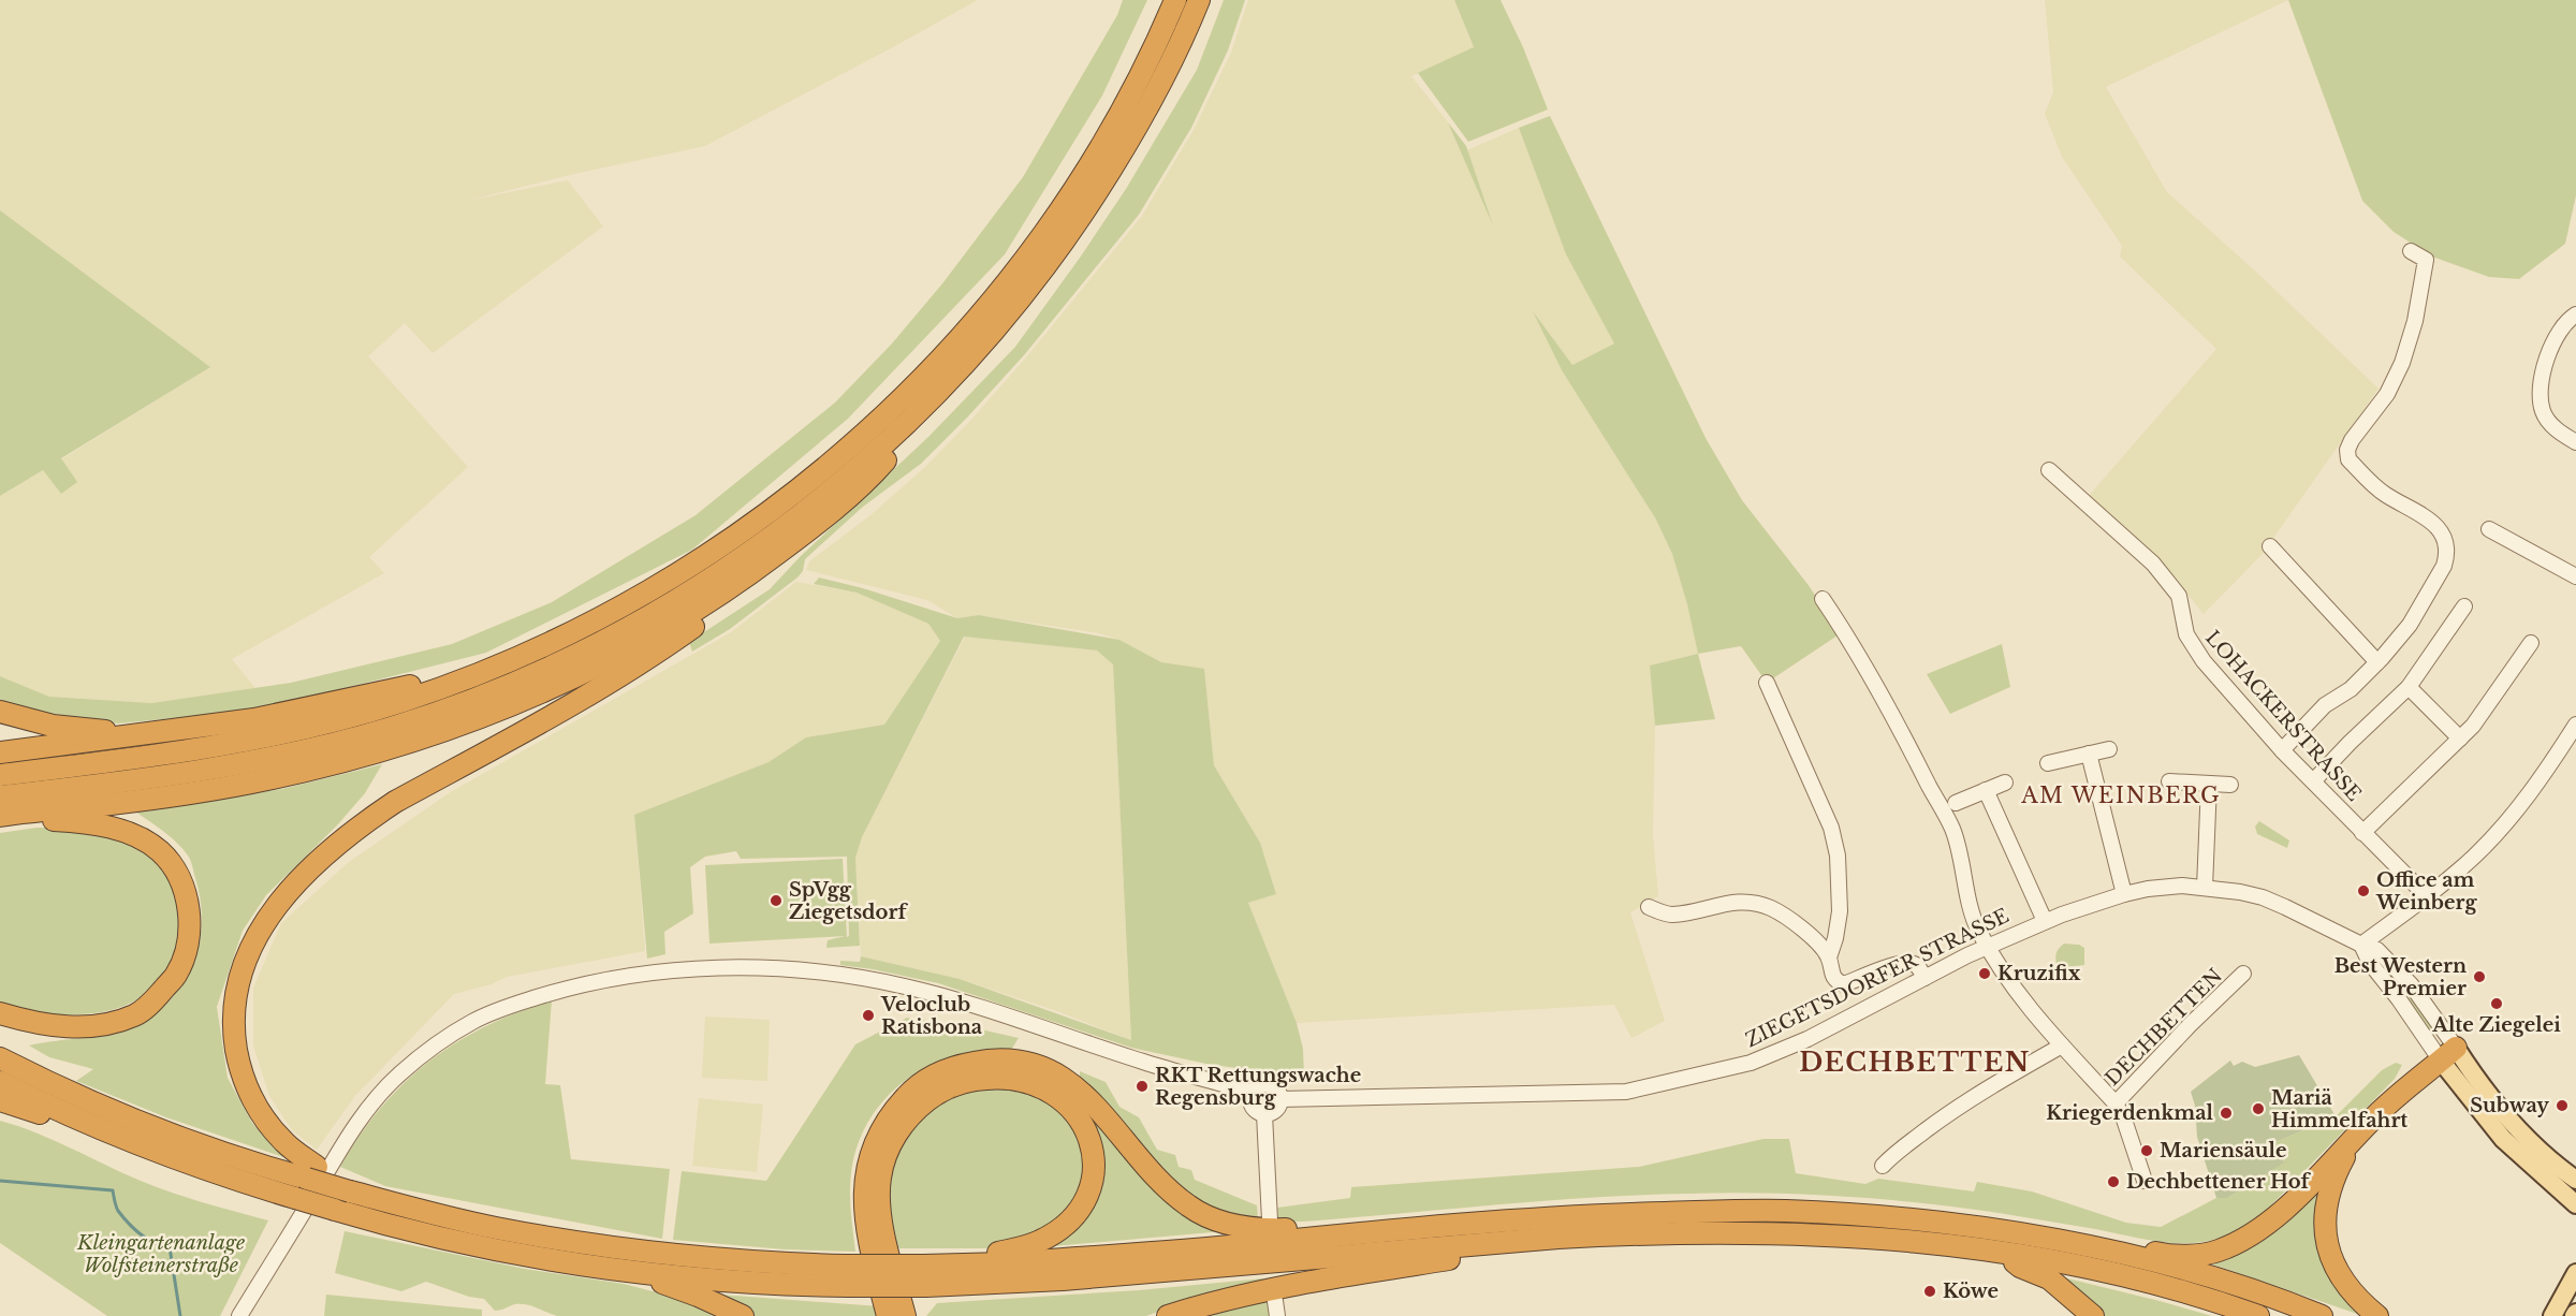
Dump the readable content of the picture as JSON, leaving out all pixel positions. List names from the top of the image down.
{
  "streets": {
    "street": ["LOHACKERSTRASSE", "ZIEGETSDORFER STRASSE", "DECHBETTEN"]
  },
  "districts": ["AM WEINBERG", "DECHBETTEN"],
  "parks": ["Kleingartenanlage Wolfsteinerstraße"],
  "places": [
    "Office am Weinberg",
    "SpVgg Ziegetsdorf",
    "Kruzifix",
    "Best Western Premier",
    "Alte Ziegelei",
    "Veloclub Ratisbona",
    "RKT Rettungswache Regensburg",
    "Subway",
    "Mariä Himmelfahrt",
    "Kriegerdenkmal",
    "Mariensäule",
    "Dechbettener Hof",
    "Köwe"
  ]
}
